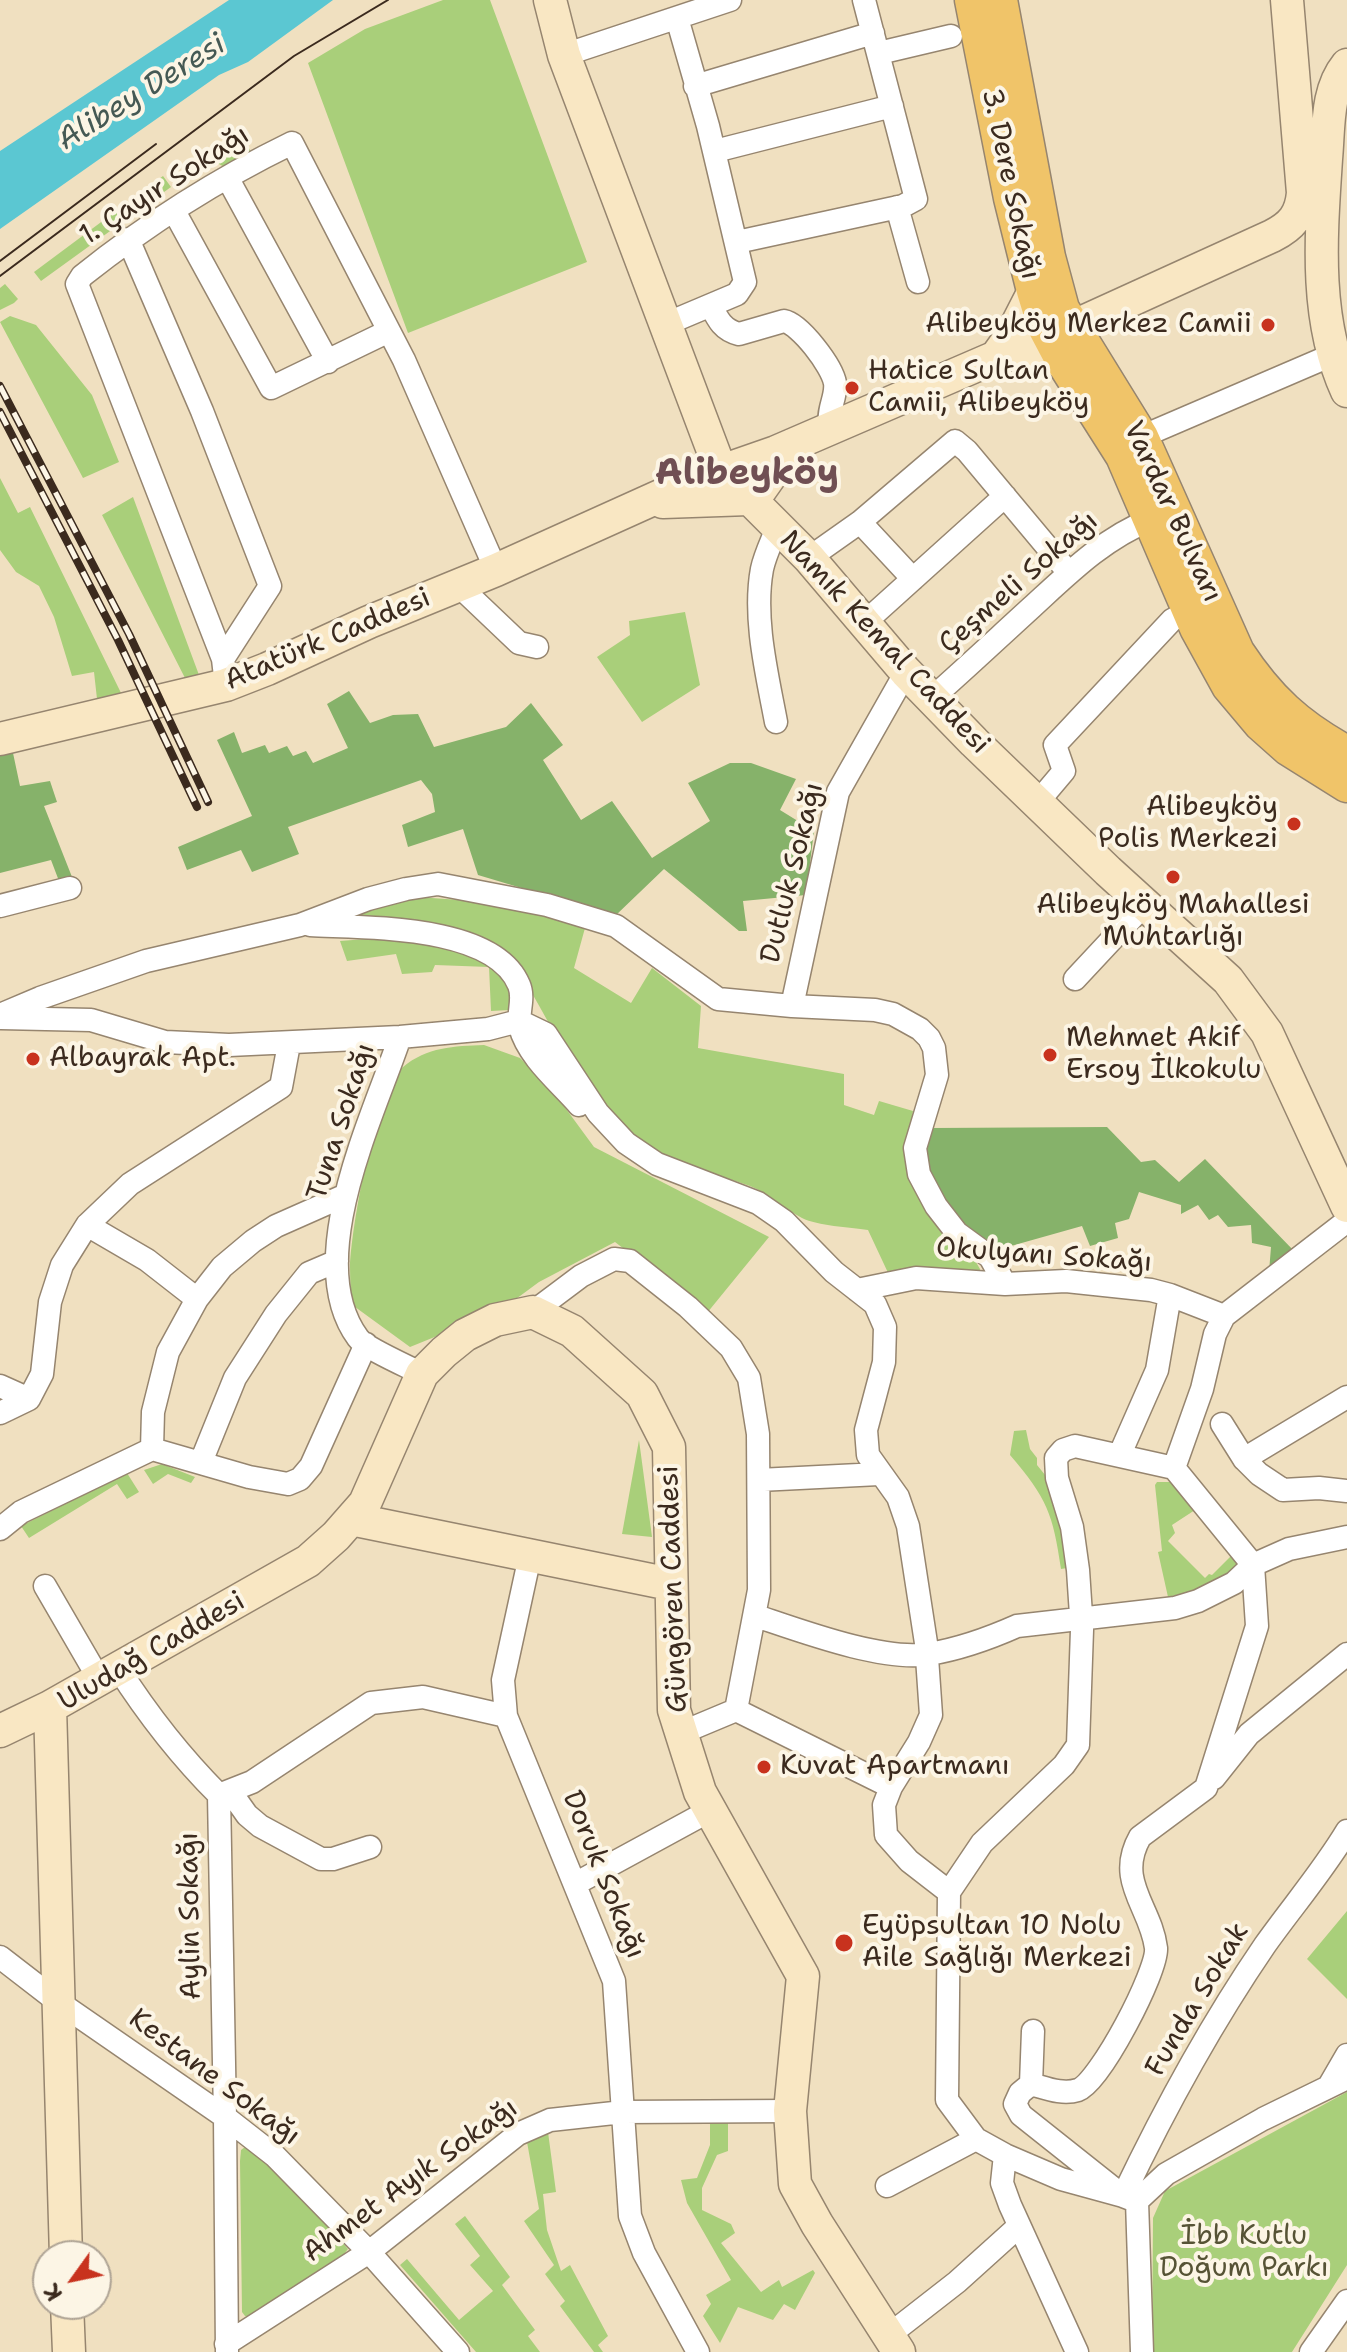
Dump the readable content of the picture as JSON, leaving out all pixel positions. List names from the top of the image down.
{
  "streets": {
    "main road": [
      "3. Dere Sokağı",
      "Vardar Bulvarı",
      "Atatürk Caddesi",
      "Namık Kemal Caddesi",
      "Güngören Caddesi",
      "Uludağ Caddesi"
    ],
    "street": [
      "1. Çayır Sokağı",
      "Çeşmeli Sokağı",
      "Dutluk Sokağı",
      "Tuna Sokağı",
      "Okulyanı Sokağı",
      "Doruk Sokağı",
      "Aylin Sokağı",
      "Funda Sokak",
      "Kestane Sokağı",
      "Ahmet Ayık Sokağı"
    ]
  },
  "crossings": [
    ["3. Dere Sokağı", "Vardar Bulvarı"],
    ["3. Dere Sokağı", "Atatürk Caddesi"],
    ["1. Çayır Sokağı", "Atatürk Caddesi"],
    ["Vardar Bulvarı", "Çeşmeli Sokağı"],
    ["Vardar Bulvarı", "Atatürk Caddesi"],
    ["Çeşmeli Sokağı", "Namık Kemal Caddesi"],
    ["Atatürk Caddesi", "Namık Kemal Caddesi"],
    ["Namık Kemal Caddesi", "Dutluk Sokağı"],
    ["Güngören Caddesi", "Ahmet Ayık Sokağı"],
    ["Uludağ Caddesi", "Kestane Sokağı"],
    ["Doruk Sokağı", "Ahmet Ayık Sokağı"],
    ["Aylin Sokağı", "Kestane Sokağı"],
    ["Aylin Sokağı", "Ahmet Ayık Sokağı"],
    ["Kestane Sokağı", "Ahmet Ayık Sokağı"]
  ],
  "districts": ["Alibeyköy"],
  "water": ["Alibey Deresi"],
  "parks": ["İbb Kutlu Doğum Parkı"],
  "places": [
    "Alibeyköy Merkez Camii",
    "Hatice Sultan Camii, Alibeyköy",
    "Alibeyköy Polis Merkezi",
    "Alibeyköy Mahallesi Muhtarlığı",
    "Mehmet Akif Ersoy İlkokulu",
    "Albayrak Apt.",
    "Kuvat Apartmanı",
    "Eyüpsultan 10 Nolu Aile Sağlığı Merkezi"
  ],
  "north": "bottom left"
}
